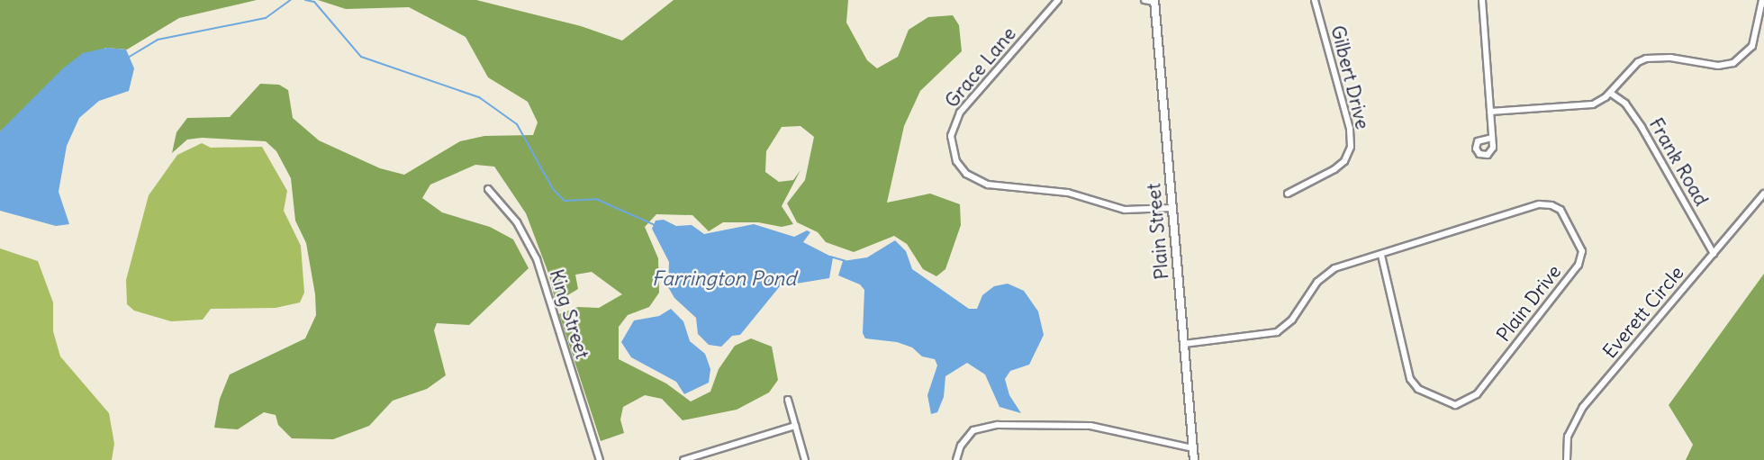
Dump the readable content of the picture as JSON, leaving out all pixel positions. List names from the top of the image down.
{
  "streets": {
    "street": [
      "Grace Lane",
      "Gilbert Drive",
      "Frank Road",
      "Plain Street",
      "Plain Drive",
      "Everett Circle",
      "King Street"
    ]
  },
  "crossings": [
    ["Grace Lane", "Plain Street"],
    ["Frank Road", "Everett Circle"],
    ["Plain Street", "Plain Drive"]
  ],
  "water": ["Farrington Pond"]
}
